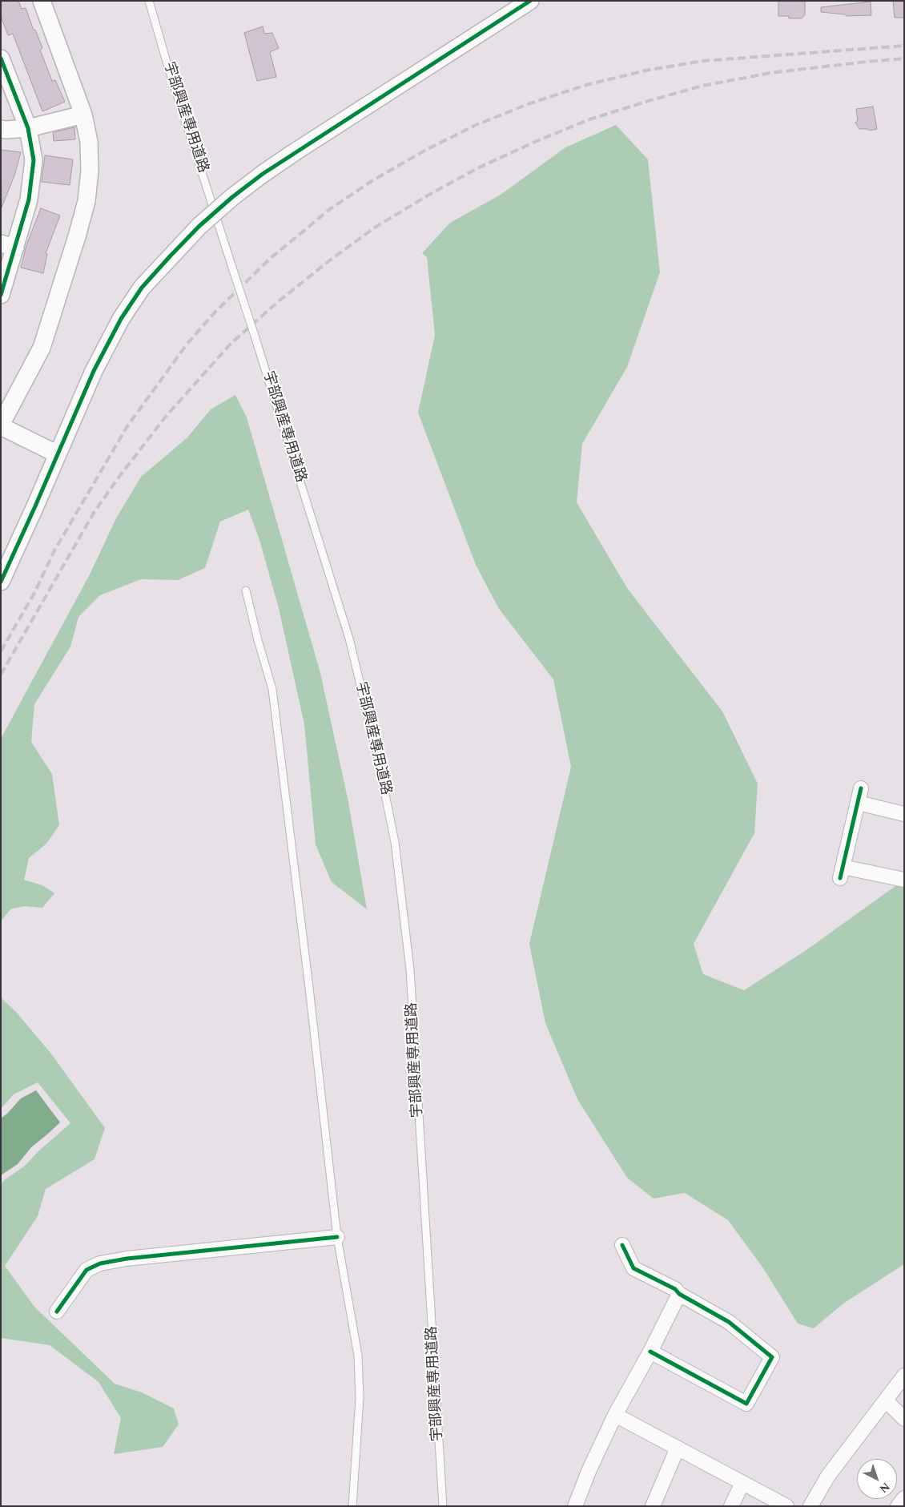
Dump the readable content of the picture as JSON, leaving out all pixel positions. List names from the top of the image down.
{
  "streets": {
    "lane": ["宇部興産専用道路"]
  },
  "north": "bottom right"
}
